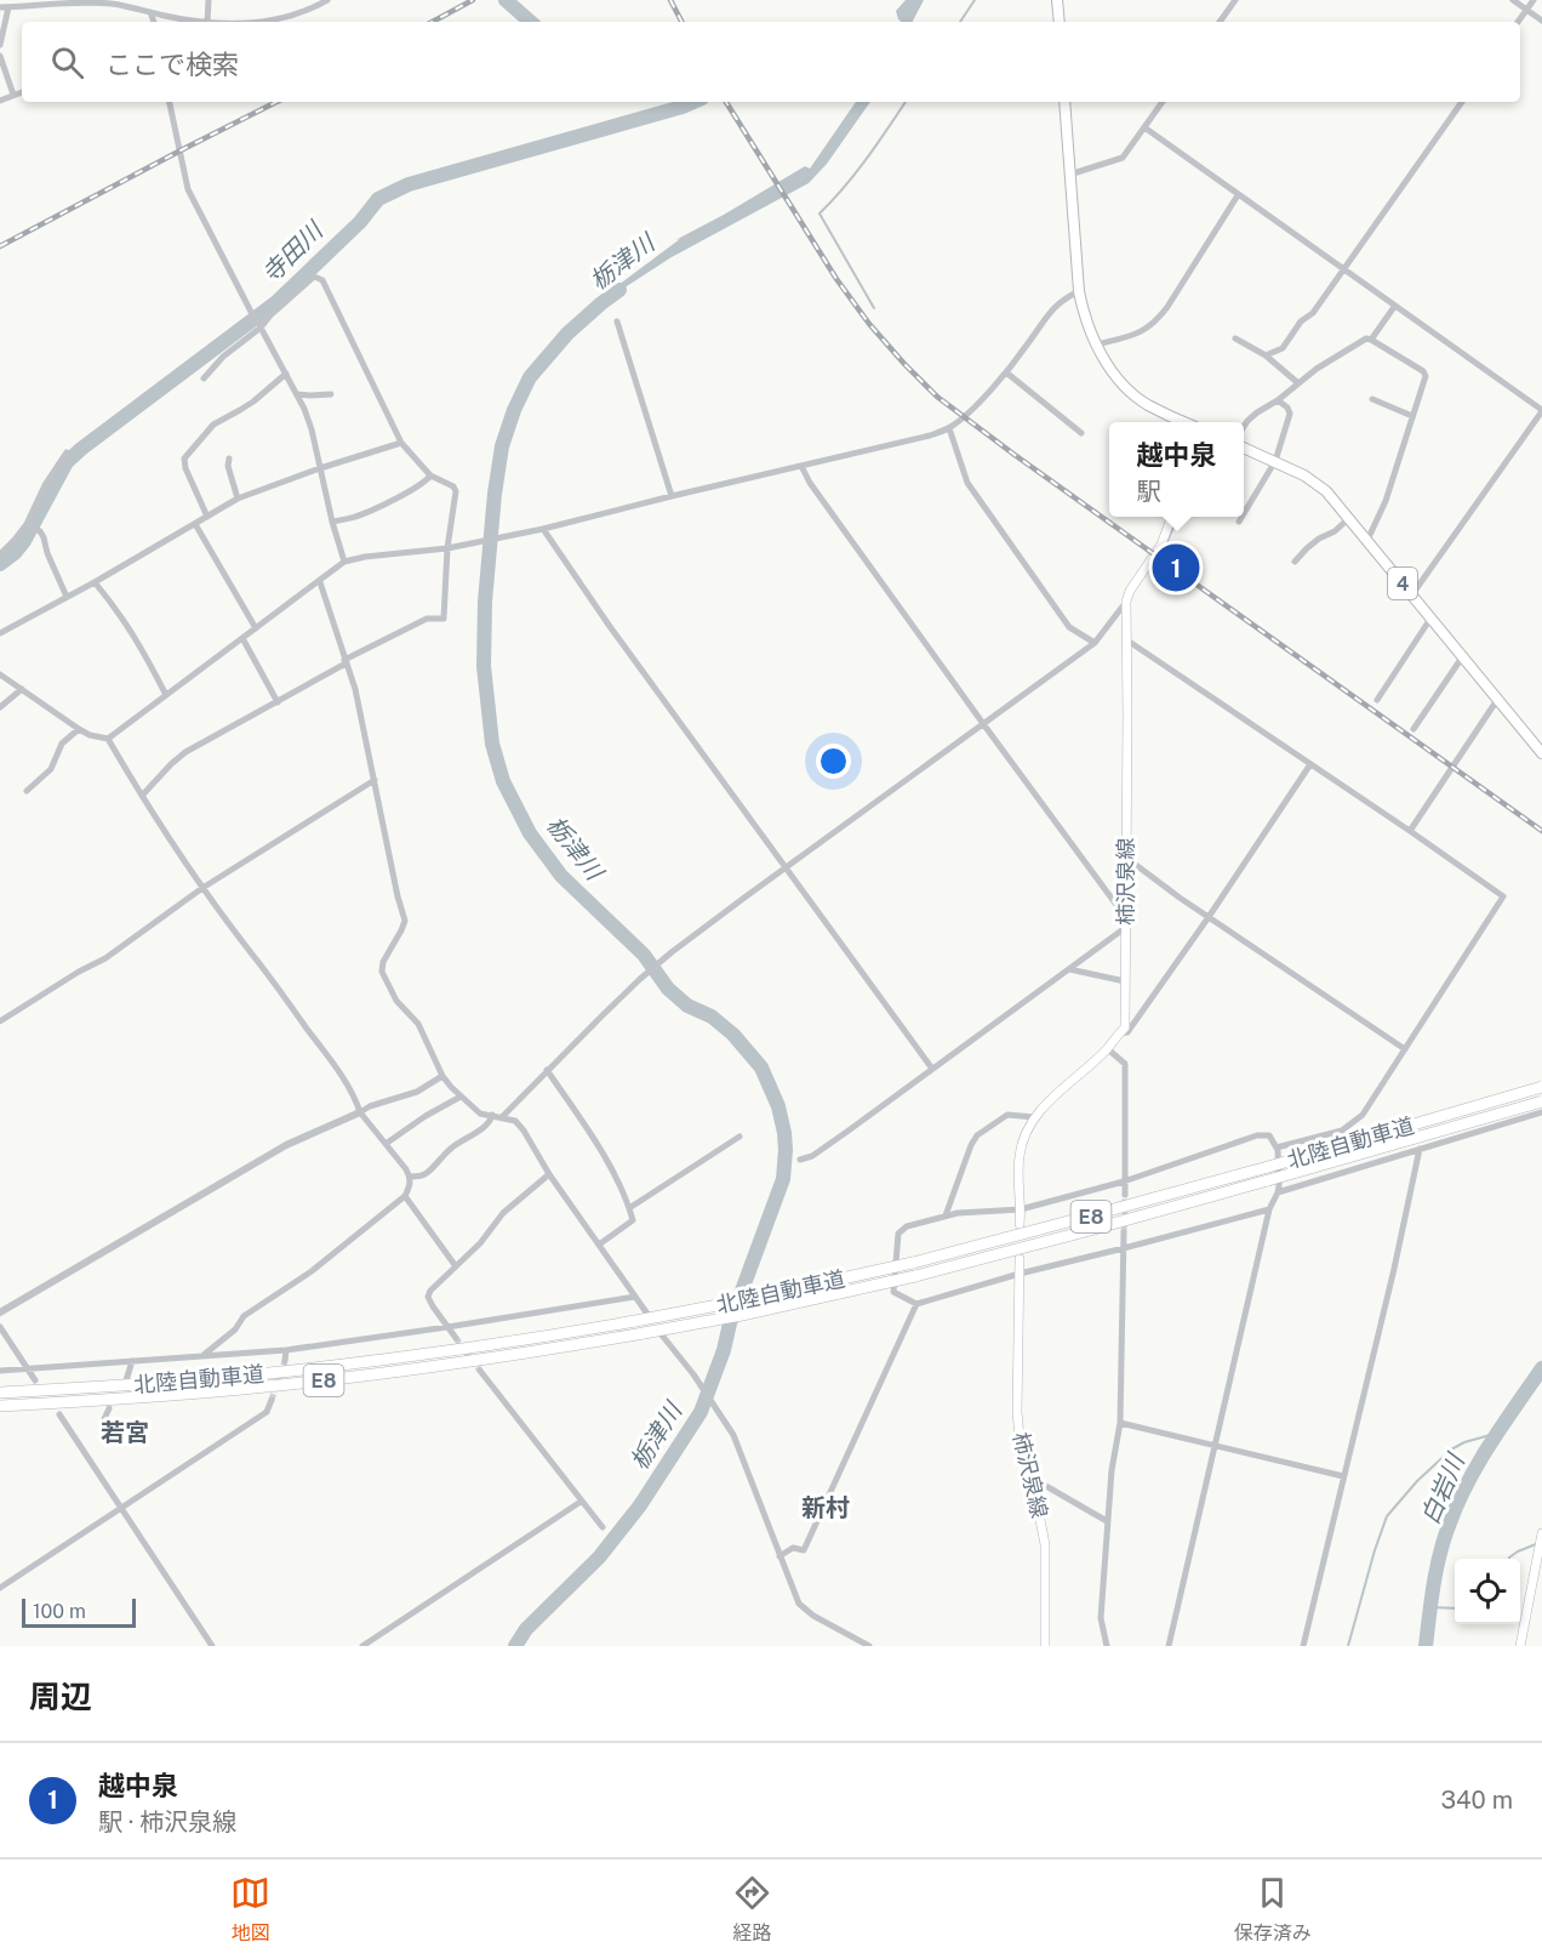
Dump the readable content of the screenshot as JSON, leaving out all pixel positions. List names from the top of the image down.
{
  "streets": {
    "highway": ["北陸自動車道", "E8"],
    "main road": ["4", "柿沢泉線"]
  },
  "districts": ["若宮", "新村"],
  "water": ["寺田川", "栃津川", "白岩川"],
  "scale_bar": "100 m",
  "page": {
    "search": "ここで検索",
    "popup": ["越中泉", "駅"],
    "pins": "1",
    "scale": "100 m",
    "heading": "周辺",
    "list": [
      {
        "mark": "1",
        "name": "越中泉",
        "note": "駅 · 柿沢泉線",
        "value": "340 m"
      }
    ],
    "nav": ["地図", "経路", "保存済み"]
  }
}
